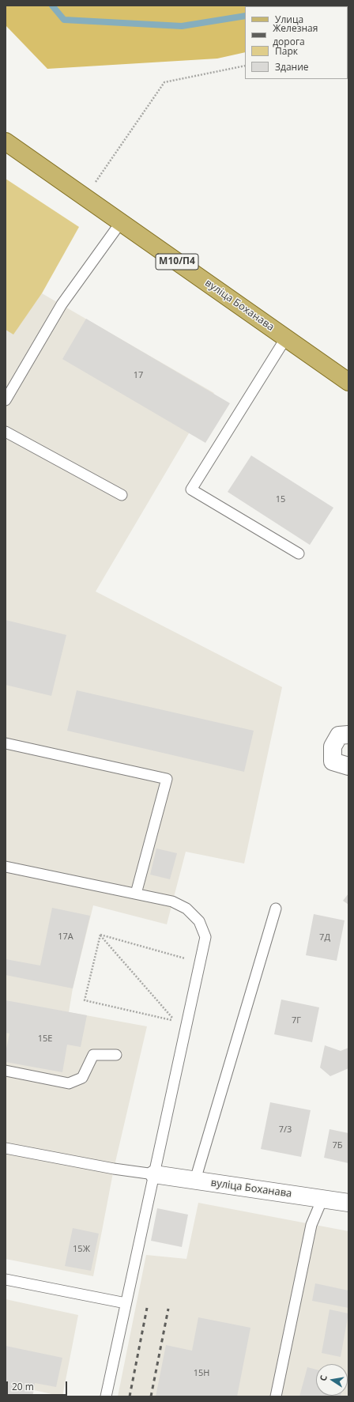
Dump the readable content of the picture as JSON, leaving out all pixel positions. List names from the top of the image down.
{
  "streets": {
    "main road": ["М10/П4", "вуліца Боханава"]
  },
  "house_numbers": [
    "17",
    "15",
    "17А",
    "7Д",
    "7Г",
    "15Е",
    "7/3",
    "7Б",
    "15Ж",
    "15Н"
  ],
  "legend": [
    "Улица",
    "Железная дорога",
    "Парк",
    "Здание"
  ],
  "scale_bar": "20 m",
  "north": "left"
}
